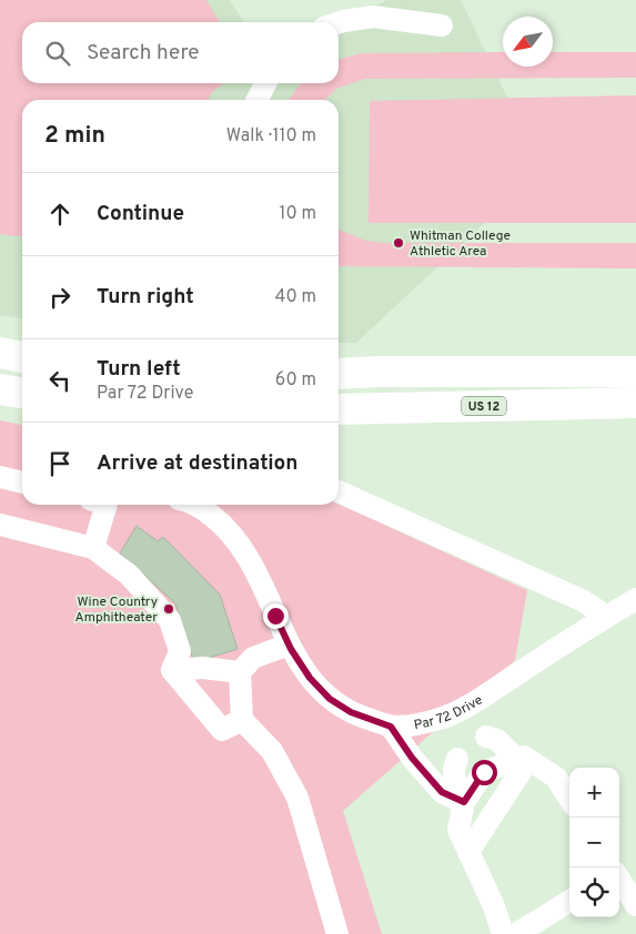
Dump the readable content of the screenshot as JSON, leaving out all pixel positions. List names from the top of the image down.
{
  "streets": {
    "highway": ["US 12"],
    "street": ["Par 72 Drive"]
  },
  "places": ["Whitman College Athletic Area", "Wine Country Amphitheater"],
  "north": "bottom left",
  "page": {
    "search": "Search here",
    "heading": ["2 min", "Walk · 110 m"],
    "list": [
      ["Continue", "10 m"],
      ["Turn right", "40 m"],
      ["Turn left", "Par 72 Drive", "60 m"],
      "Arrive at destination"
    ],
    "map_buttons": ["+", "−"]
  }
}
